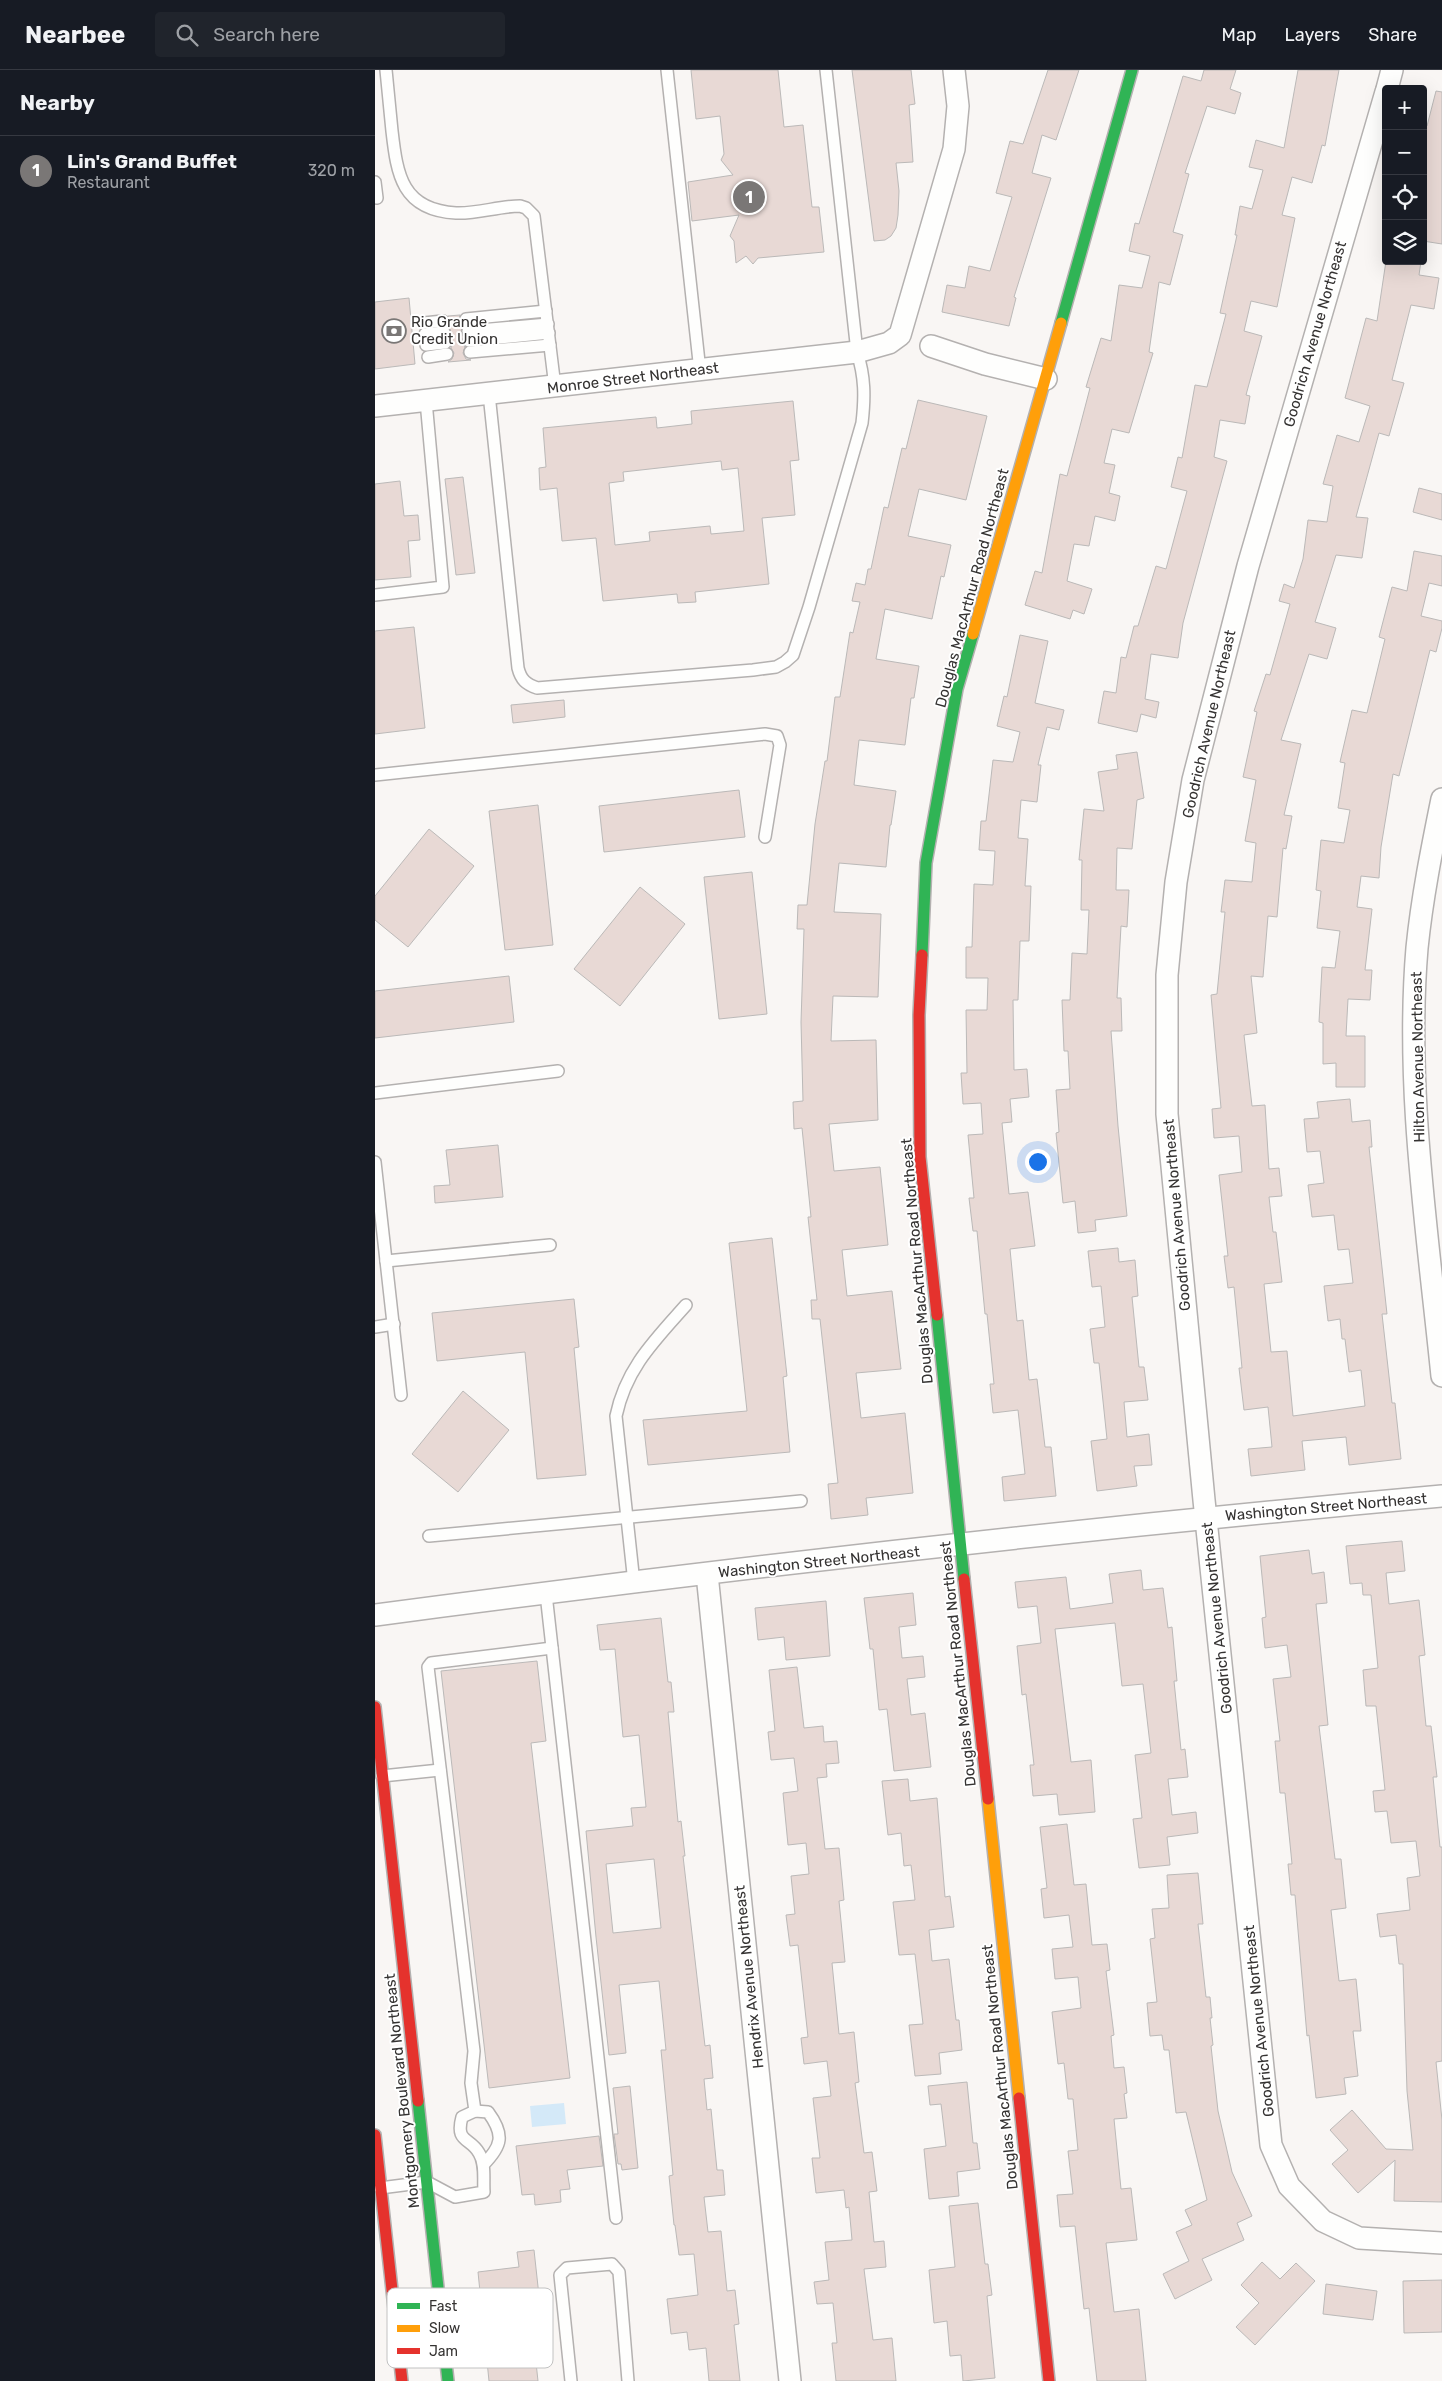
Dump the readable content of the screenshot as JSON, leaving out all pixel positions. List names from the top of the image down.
{
  "streets": {
    "street": [
      "Goodrich Avenue Northeast",
      "Monroe Street Northeast",
      "Douglas MacArthur Road Northeast",
      "Hilton Avenue Northeast",
      "Washington Street Northeast",
      "Hendrix Avenue Northeast",
      "Montgomery Boulevard Northeast"
    ]
  },
  "crossings": [
    ["Goodrich Avenue Northeast", "Washington Street Northeast"],
    ["Douglas MacArthur Road Northeast", "Washington Street Northeast"],
    ["Washington Street Northeast", "Hendrix Avenue Northeast"]
  ],
  "places": {
    "bank": ["Rio Grande Credit Union"]
  },
  "legend": ["Fast", "Slow", "Jam"],
  "page": {
    "header": "Nearbee",
    "search": "Search here",
    "nav": ["Map", "Layers", "Share"],
    "heading": "Nearby",
    "map_buttons": ["+", "−"],
    "list": [
      {
        "mark": "1",
        "name": "Lin's Grand Buffet",
        "note": "Restaurant",
        "value": "320 m"
      }
    ],
    "pins": "1"
  }
}
